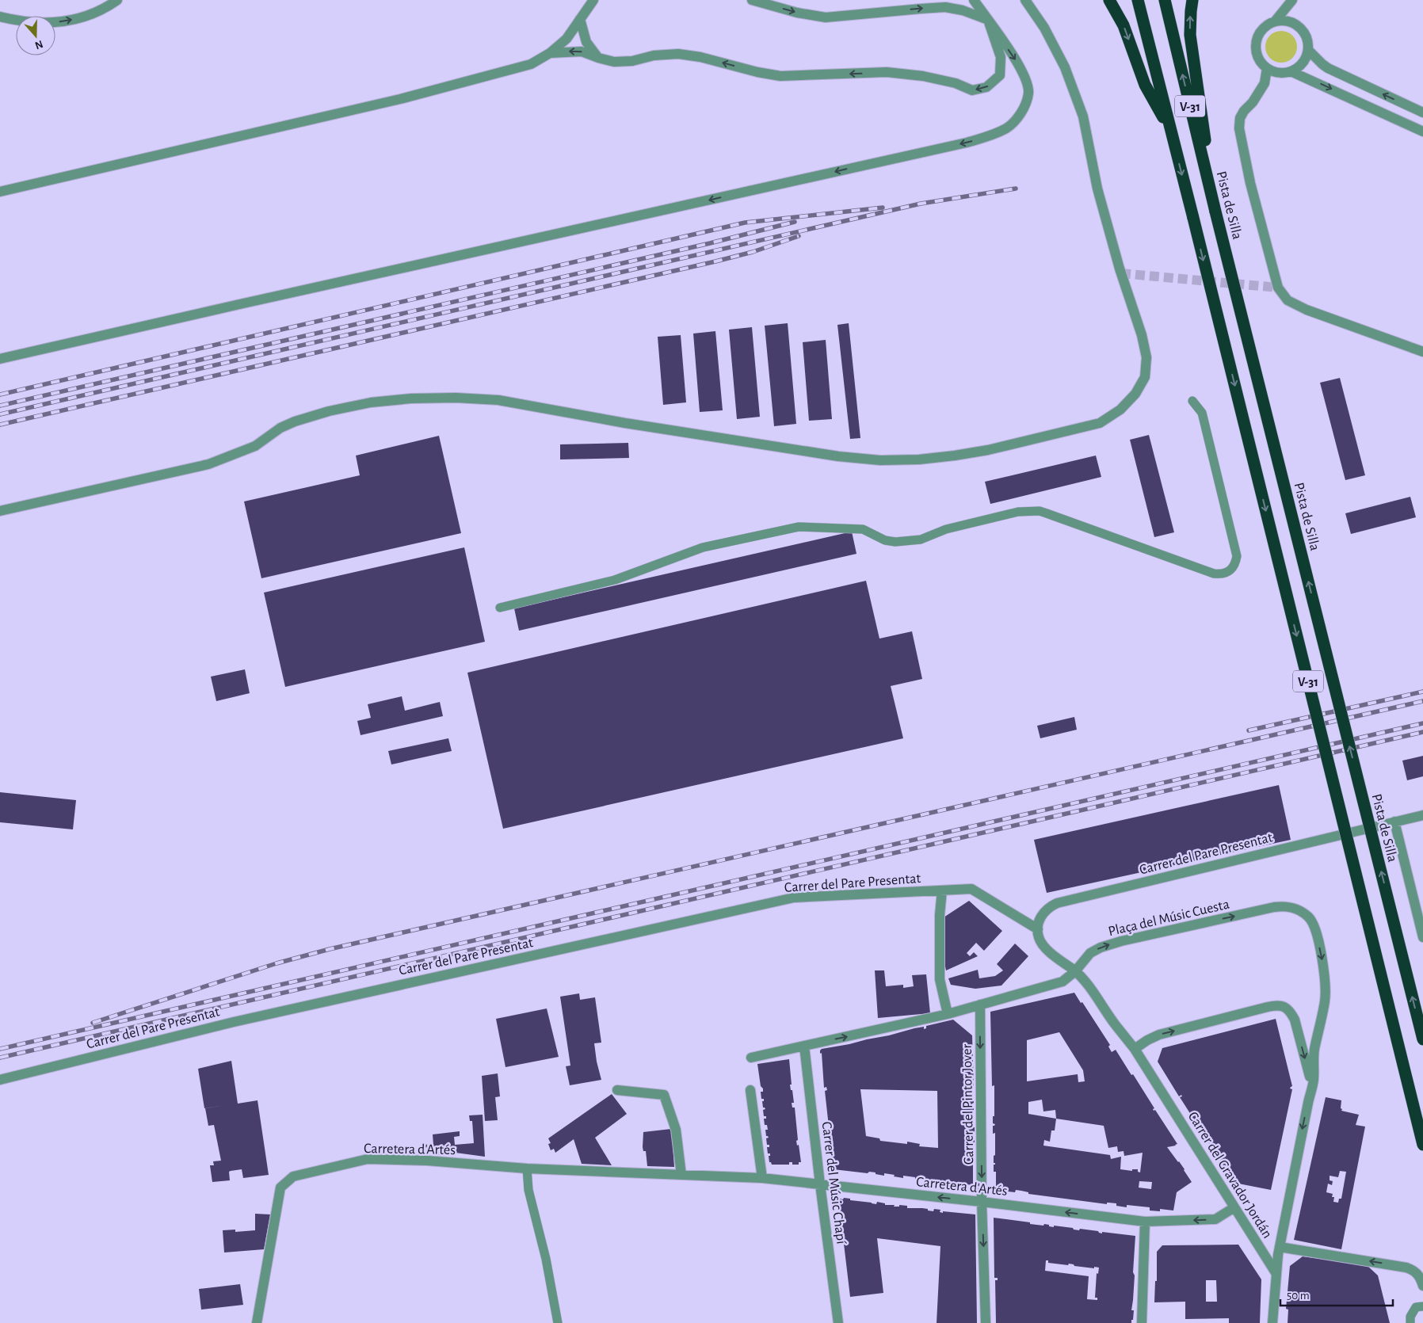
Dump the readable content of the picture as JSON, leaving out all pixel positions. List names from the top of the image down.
{
  "streets": {
    "highway": ["V-31", "Pista de Silla"],
    "street": [
      "Carrer del Pare Presentat",
      "Plaça del Músic Cuesta",
      "Carrer del Pintor Jover",
      "Carretera d'Artés",
      "Carrer del Gravador Jordán",
      "Carrer del Músic Chapí"
    ]
  },
  "crossings": [
    ["Carrer del Pintor Jover", "Carretera d'Artés"],
    ["Carretera d'Artés", "Carrer del Gravador Jordán"],
    ["Carretera d'Artés", "Carrer del Músic Chapí"]
  ],
  "one_way": ["Carrer del Pintor Jover", "Carretera d'Artés"],
  "scale_bar": "50 m",
  "north": "bottom"
}
